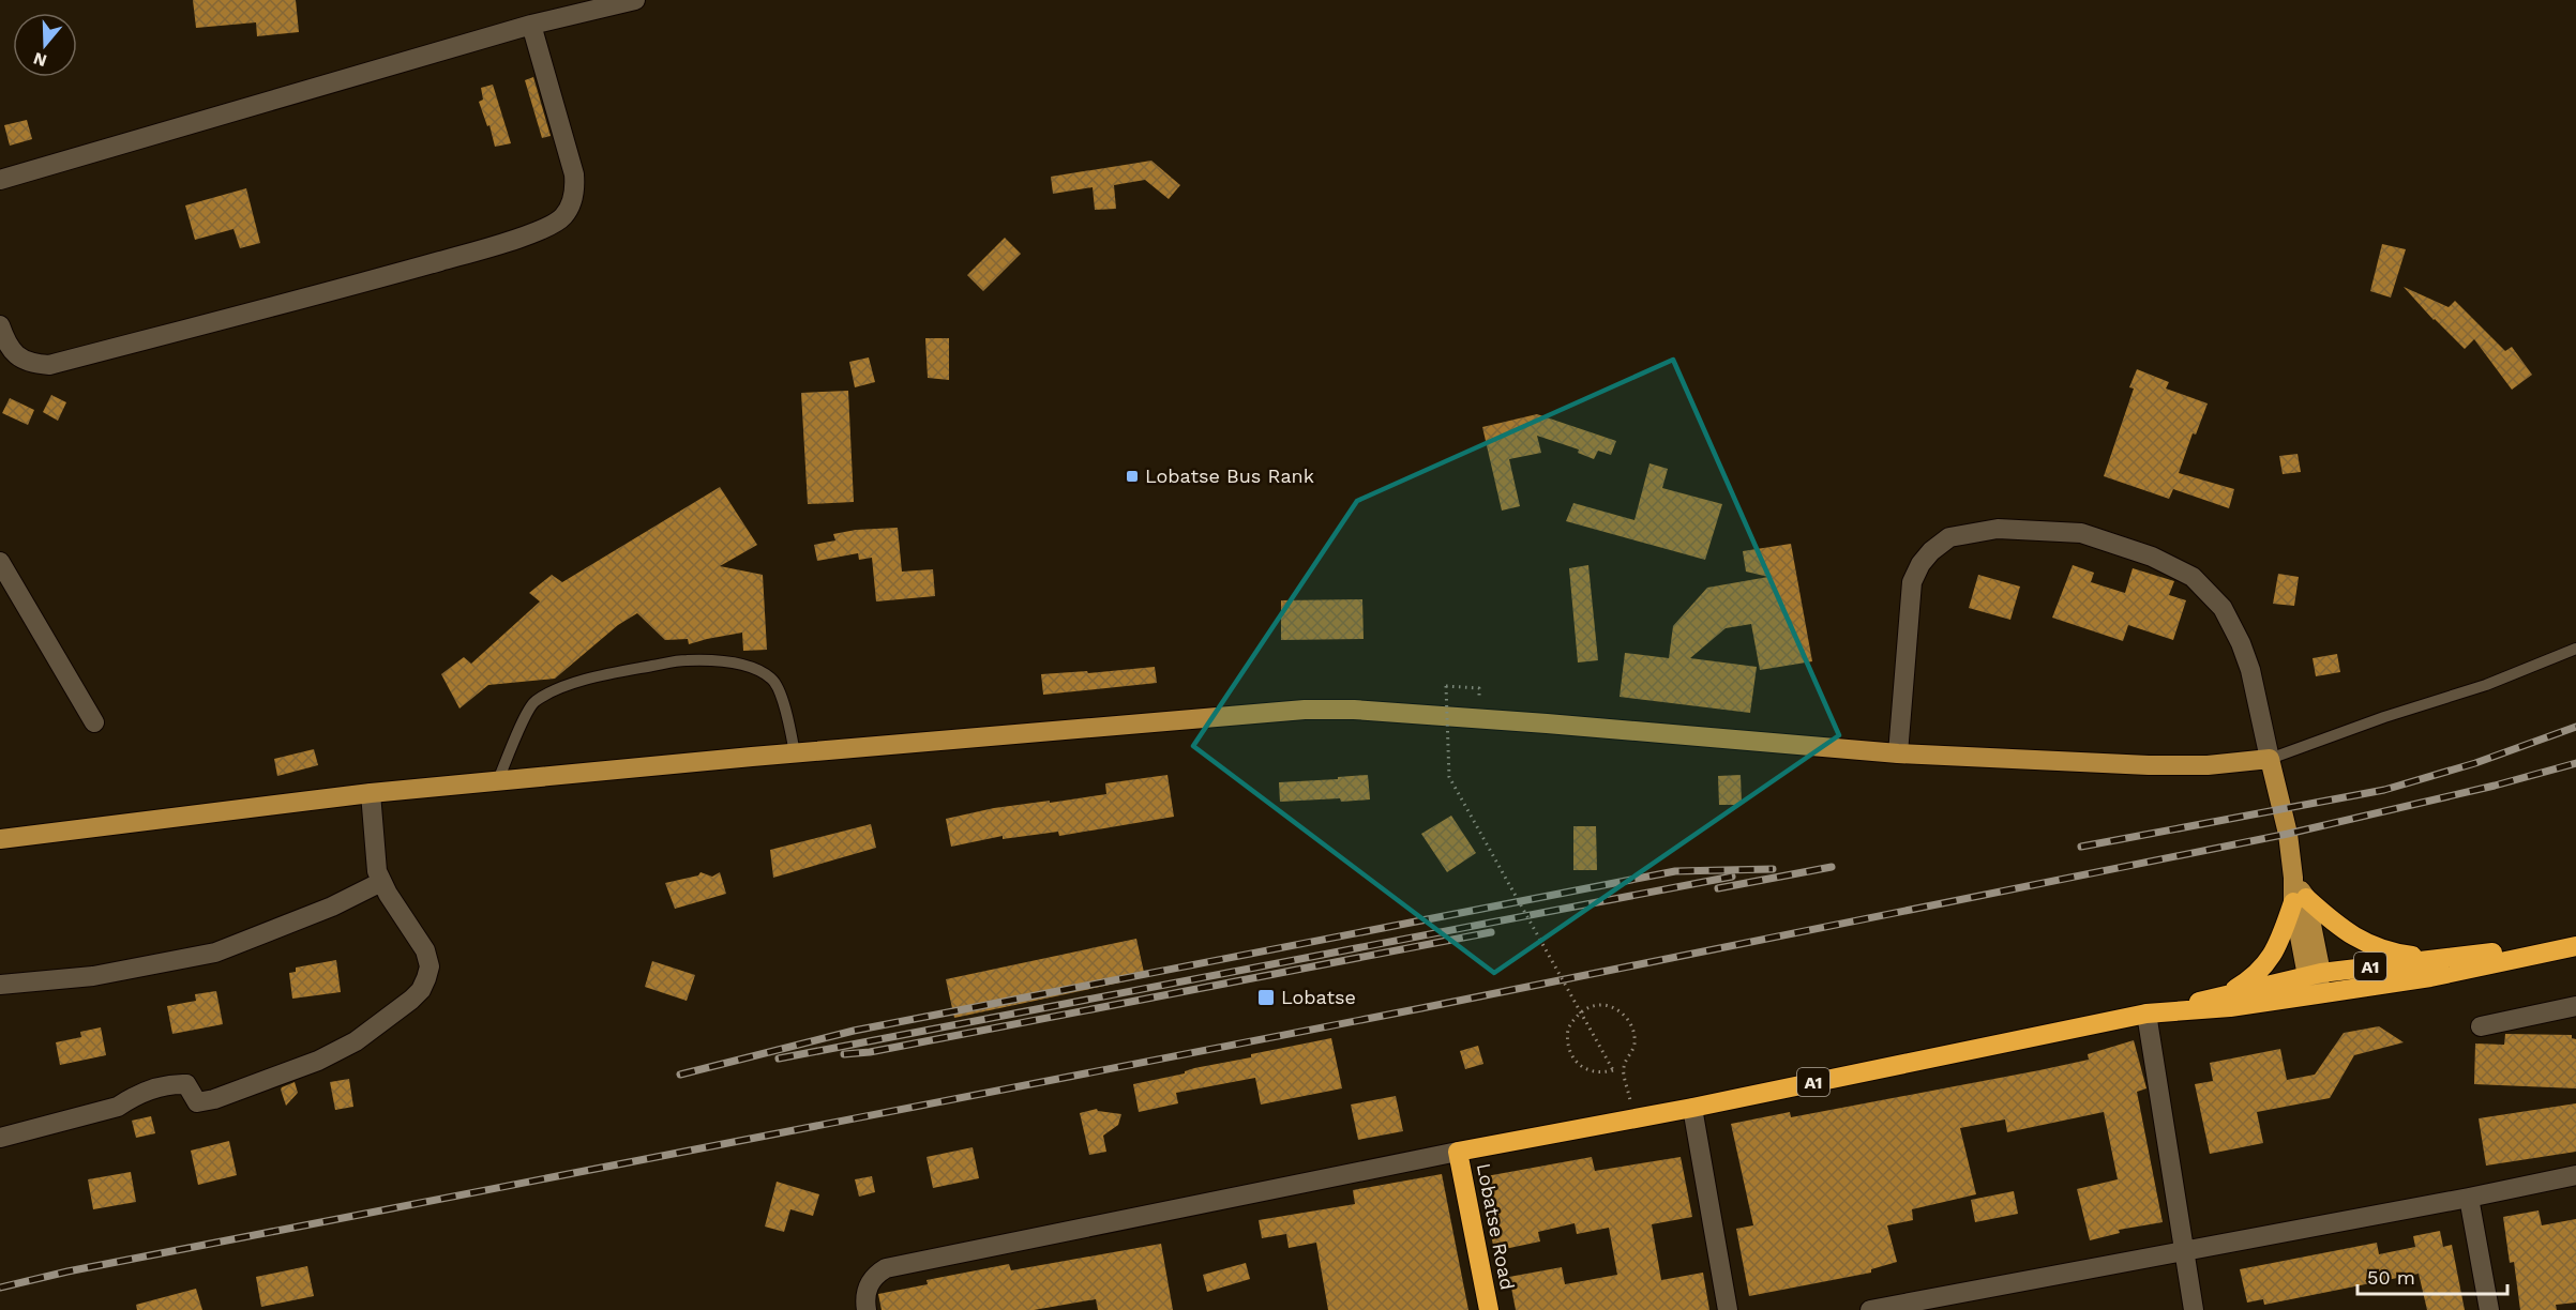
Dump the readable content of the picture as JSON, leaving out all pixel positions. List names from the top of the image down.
{
  "streets": {
    "highway": ["A1", "Lobatse Road"]
  },
  "crossings": [
    ["A1", "Lobatse Road"]
  ],
  "places": {
    "transit": ["Lobatse Bus Rank", "Lobatse"]
  },
  "scale_bar": "50 m",
  "north": "bottom"
}
